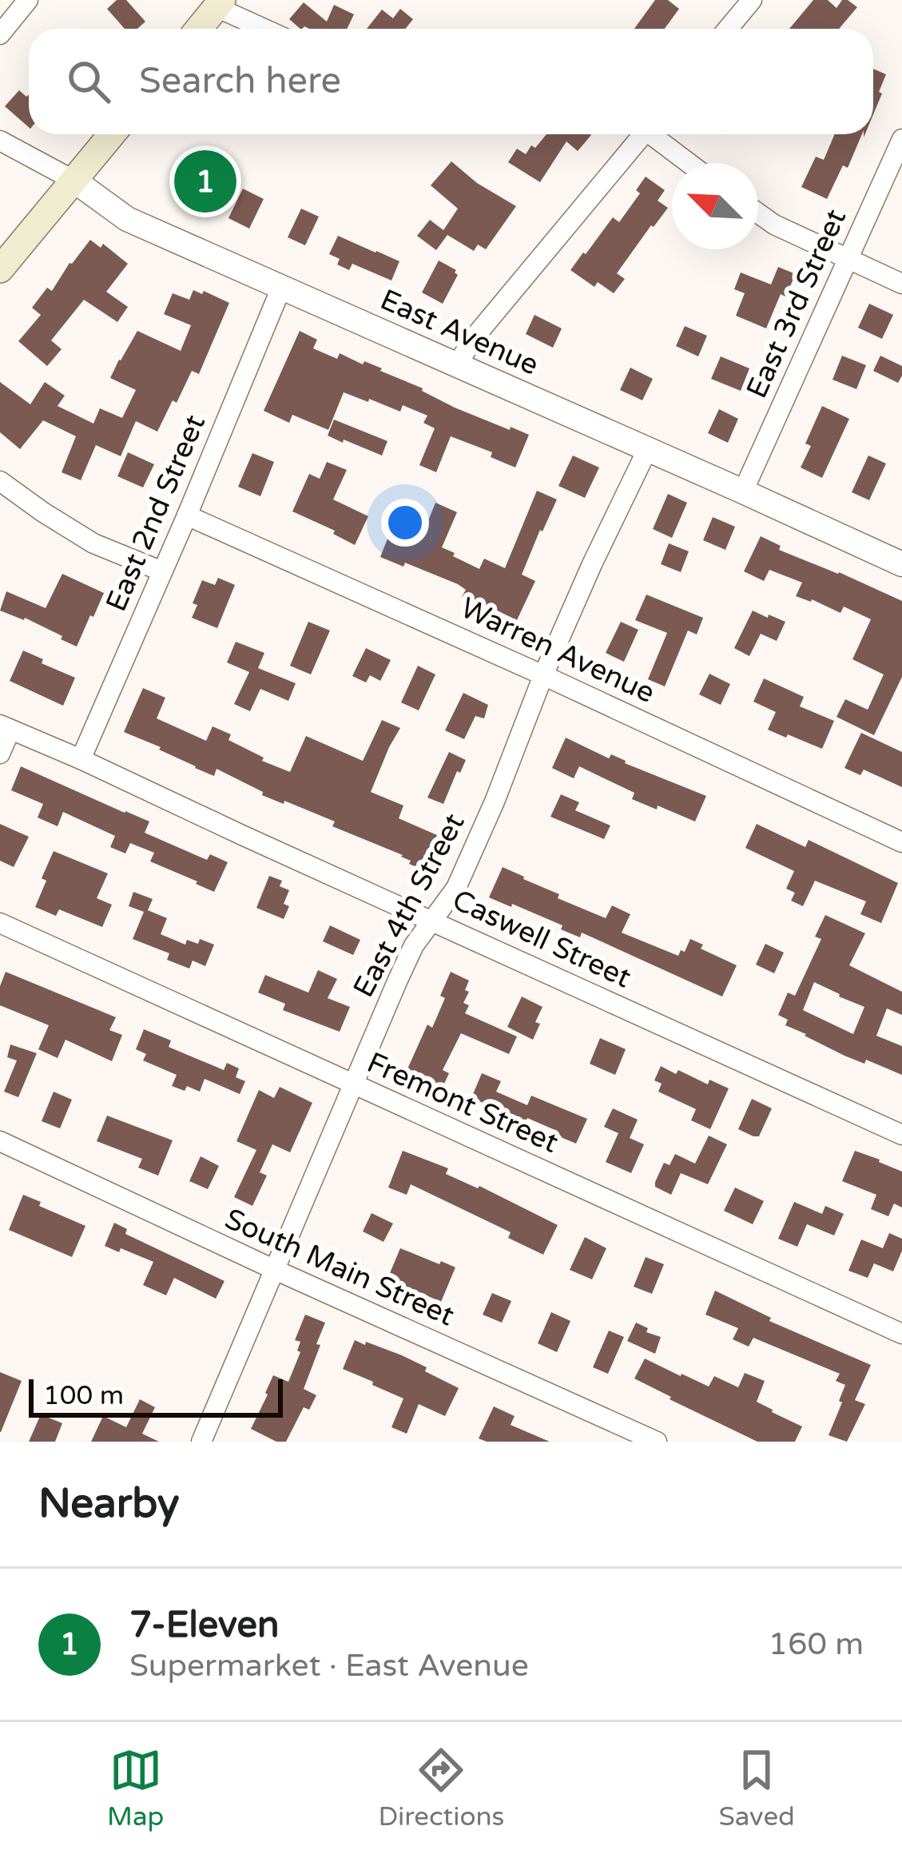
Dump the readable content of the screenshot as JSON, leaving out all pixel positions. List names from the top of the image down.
{
  "streets": {
    "street": [
      "East 3rd Street",
      "East Avenue",
      "East 2nd Street",
      "Warren Avenue",
      "East 4th Street",
      "Caswell Street",
      "Fremont Street",
      "South Main Street"
    ]
  },
  "crossings": [
    ["East 3rd Street", "East Avenue"],
    ["East Avenue", "East 2nd Street"],
    ["East Avenue", "East 4th Street"],
    ["East 2nd Street", "Warren Avenue"],
    ["East 2nd Street", "Caswell Street"],
    ["Warren Avenue", "East 4th Street"],
    ["East 4th Street", "Caswell Street"],
    ["East 4th Street", "Fremont Street"],
    ["East 4th Street", "South Main Street"]
  ],
  "scale_bar": "100 m",
  "north": "top left",
  "page": {
    "search": "Search here",
    "pins": "1",
    "scale": "100 m",
    "heading": "Nearby",
    "list": [
      {
        "mark": "1",
        "name": "7-Eleven",
        "note": "Supermarket · East Avenue",
        "value": "160 m"
      }
    ],
    "nav": ["Map", "Directions", "Saved"]
  }
}
